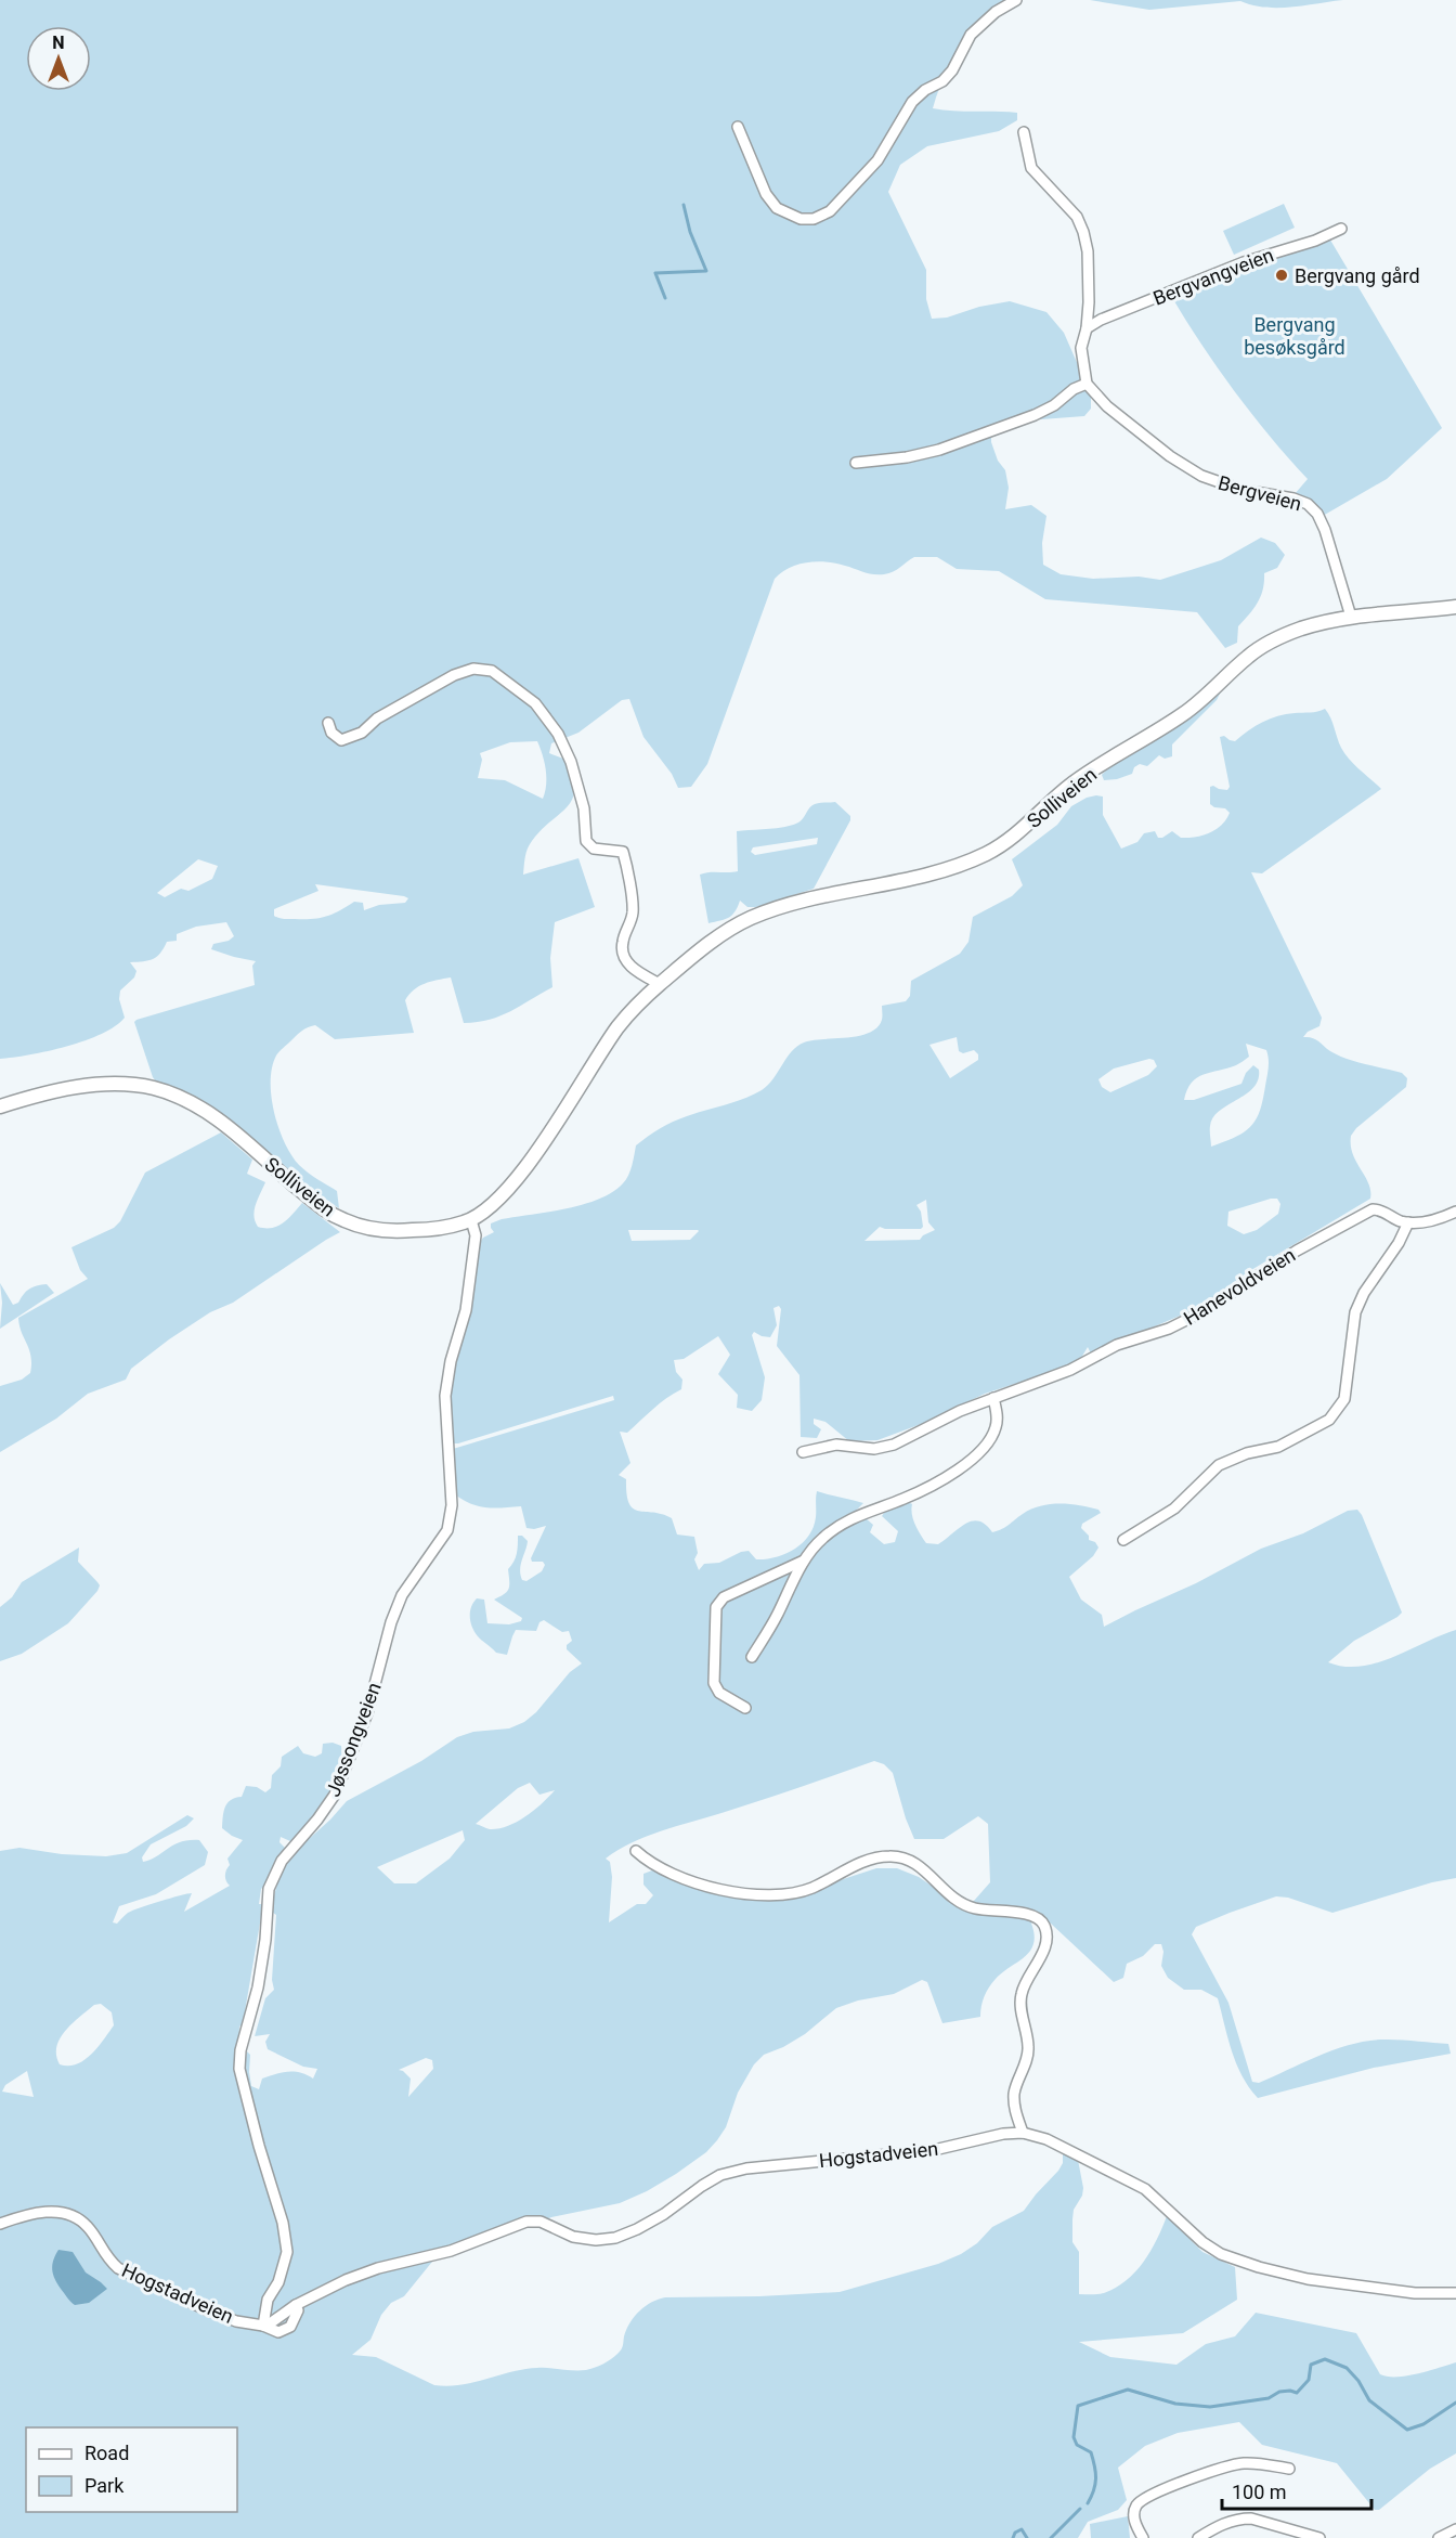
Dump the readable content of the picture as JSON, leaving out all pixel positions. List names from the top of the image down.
{
  "streets": {
    "street": [
      "Bergvangveien",
      "Bergveien",
      "Solliveien",
      "Hanevoldveien",
      "Jøssongveien",
      "Hogstadveien"
    ]
  },
  "crossings": [
    ["Bergveien", "Solliveien"],
    ["Solliveien", "Jøssongveien"],
    ["Jøssongveien", "Hogstadveien"]
  ],
  "parks": ["Bergvang besøksgård"],
  "places": ["Bergvang gård"],
  "legend": ["Road", "Park"],
  "scale_bar": "100 m",
  "north": "top"
}
